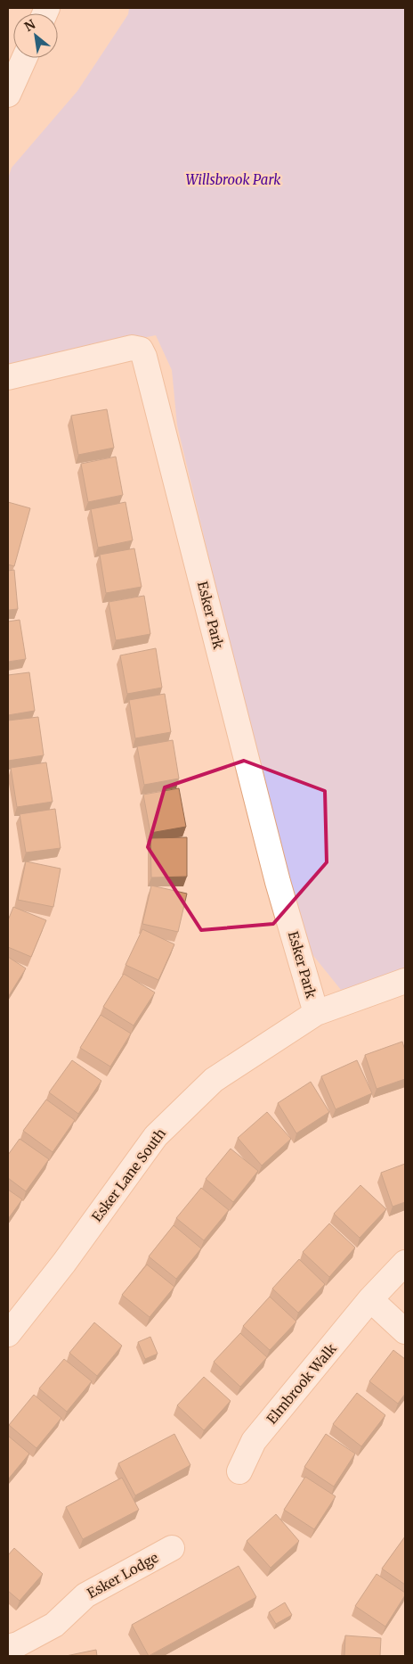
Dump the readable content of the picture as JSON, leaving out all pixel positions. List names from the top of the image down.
{
  "streets": {
    "main road": [
      "Esker Park",
      "Esker Lane South",
      "Elmbrook Walk",
      "Esker Lodge"
    ]
  },
  "crossings": [
    ["Esker Park", "Esker Lane South"]
  ],
  "parks": ["Willsbrook Park"],
  "north": "top left"
}
